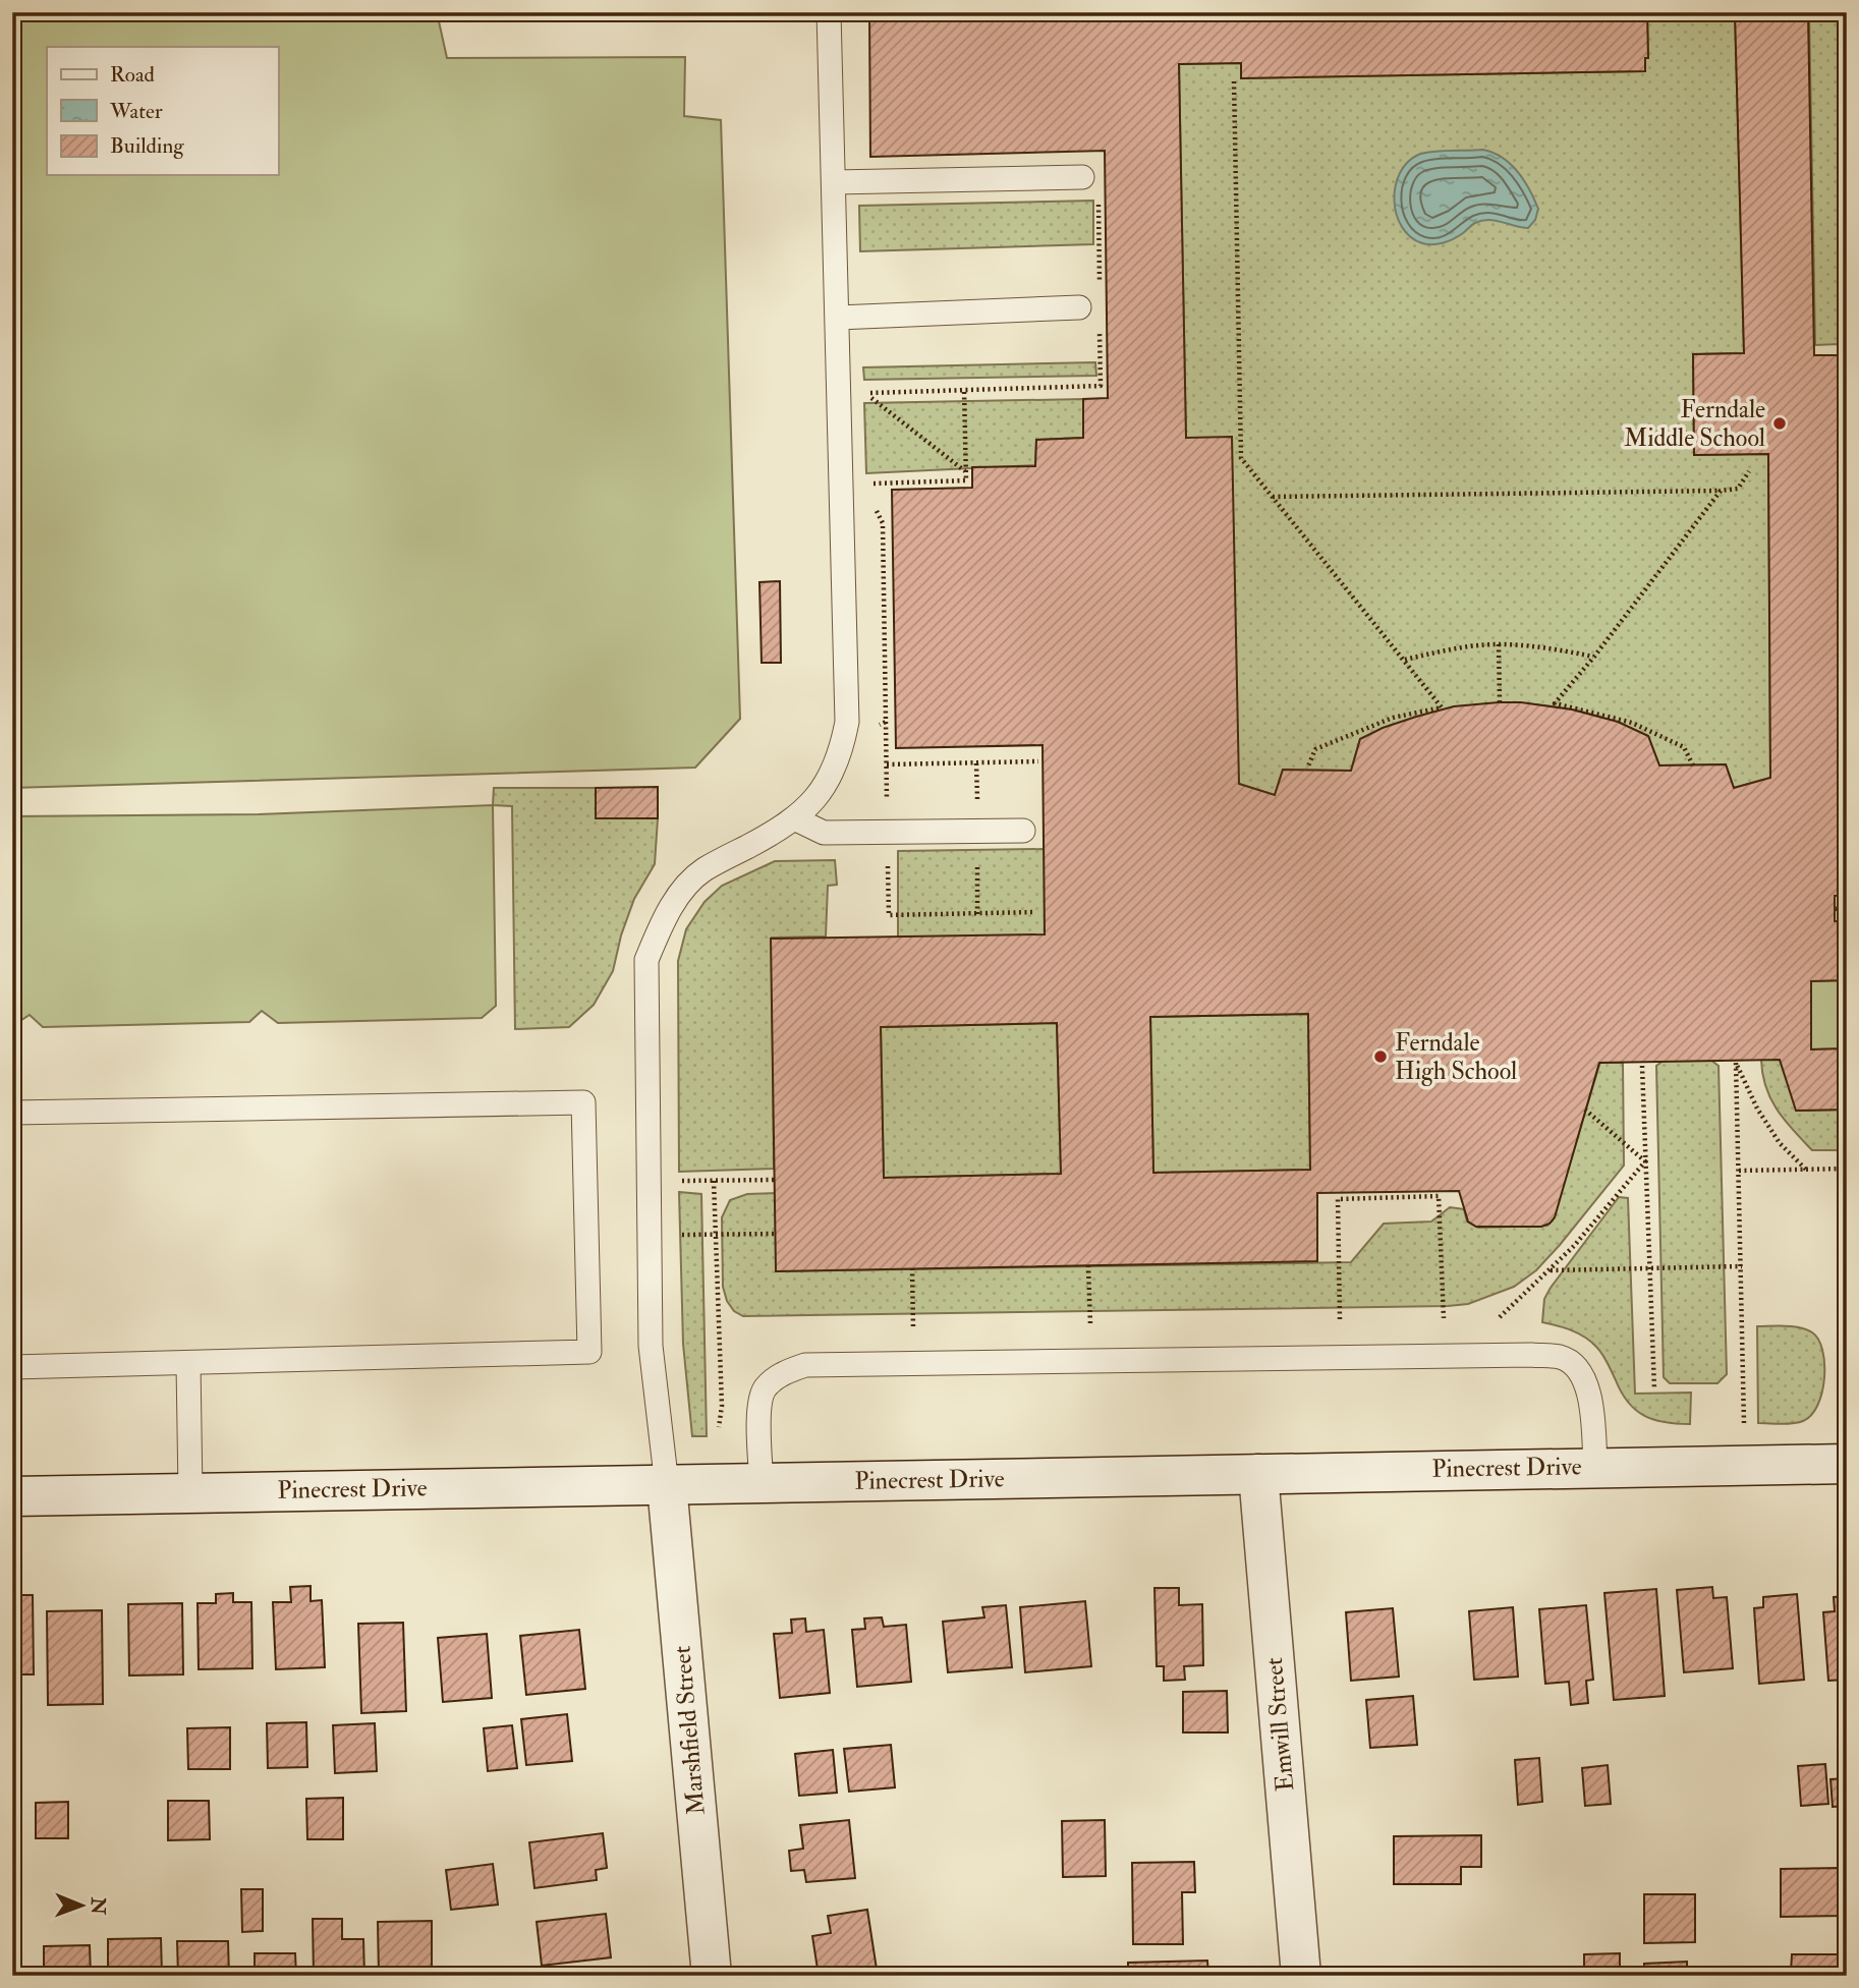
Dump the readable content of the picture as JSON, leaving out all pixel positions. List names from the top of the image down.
{
  "streets": {
    "street": ["Pinecrest Drive", "Emwill Street", "Marshfield Street"]
  },
  "crossings": [
    ["Pinecrest Drive", "Emwill Street"],
    ["Pinecrest Drive", "Marshfield Street"]
  ],
  "places": ["Ferndale Middle School", "Ferndale High School"],
  "legend": ["Road", "Water", "Building"],
  "north": "right"
}
